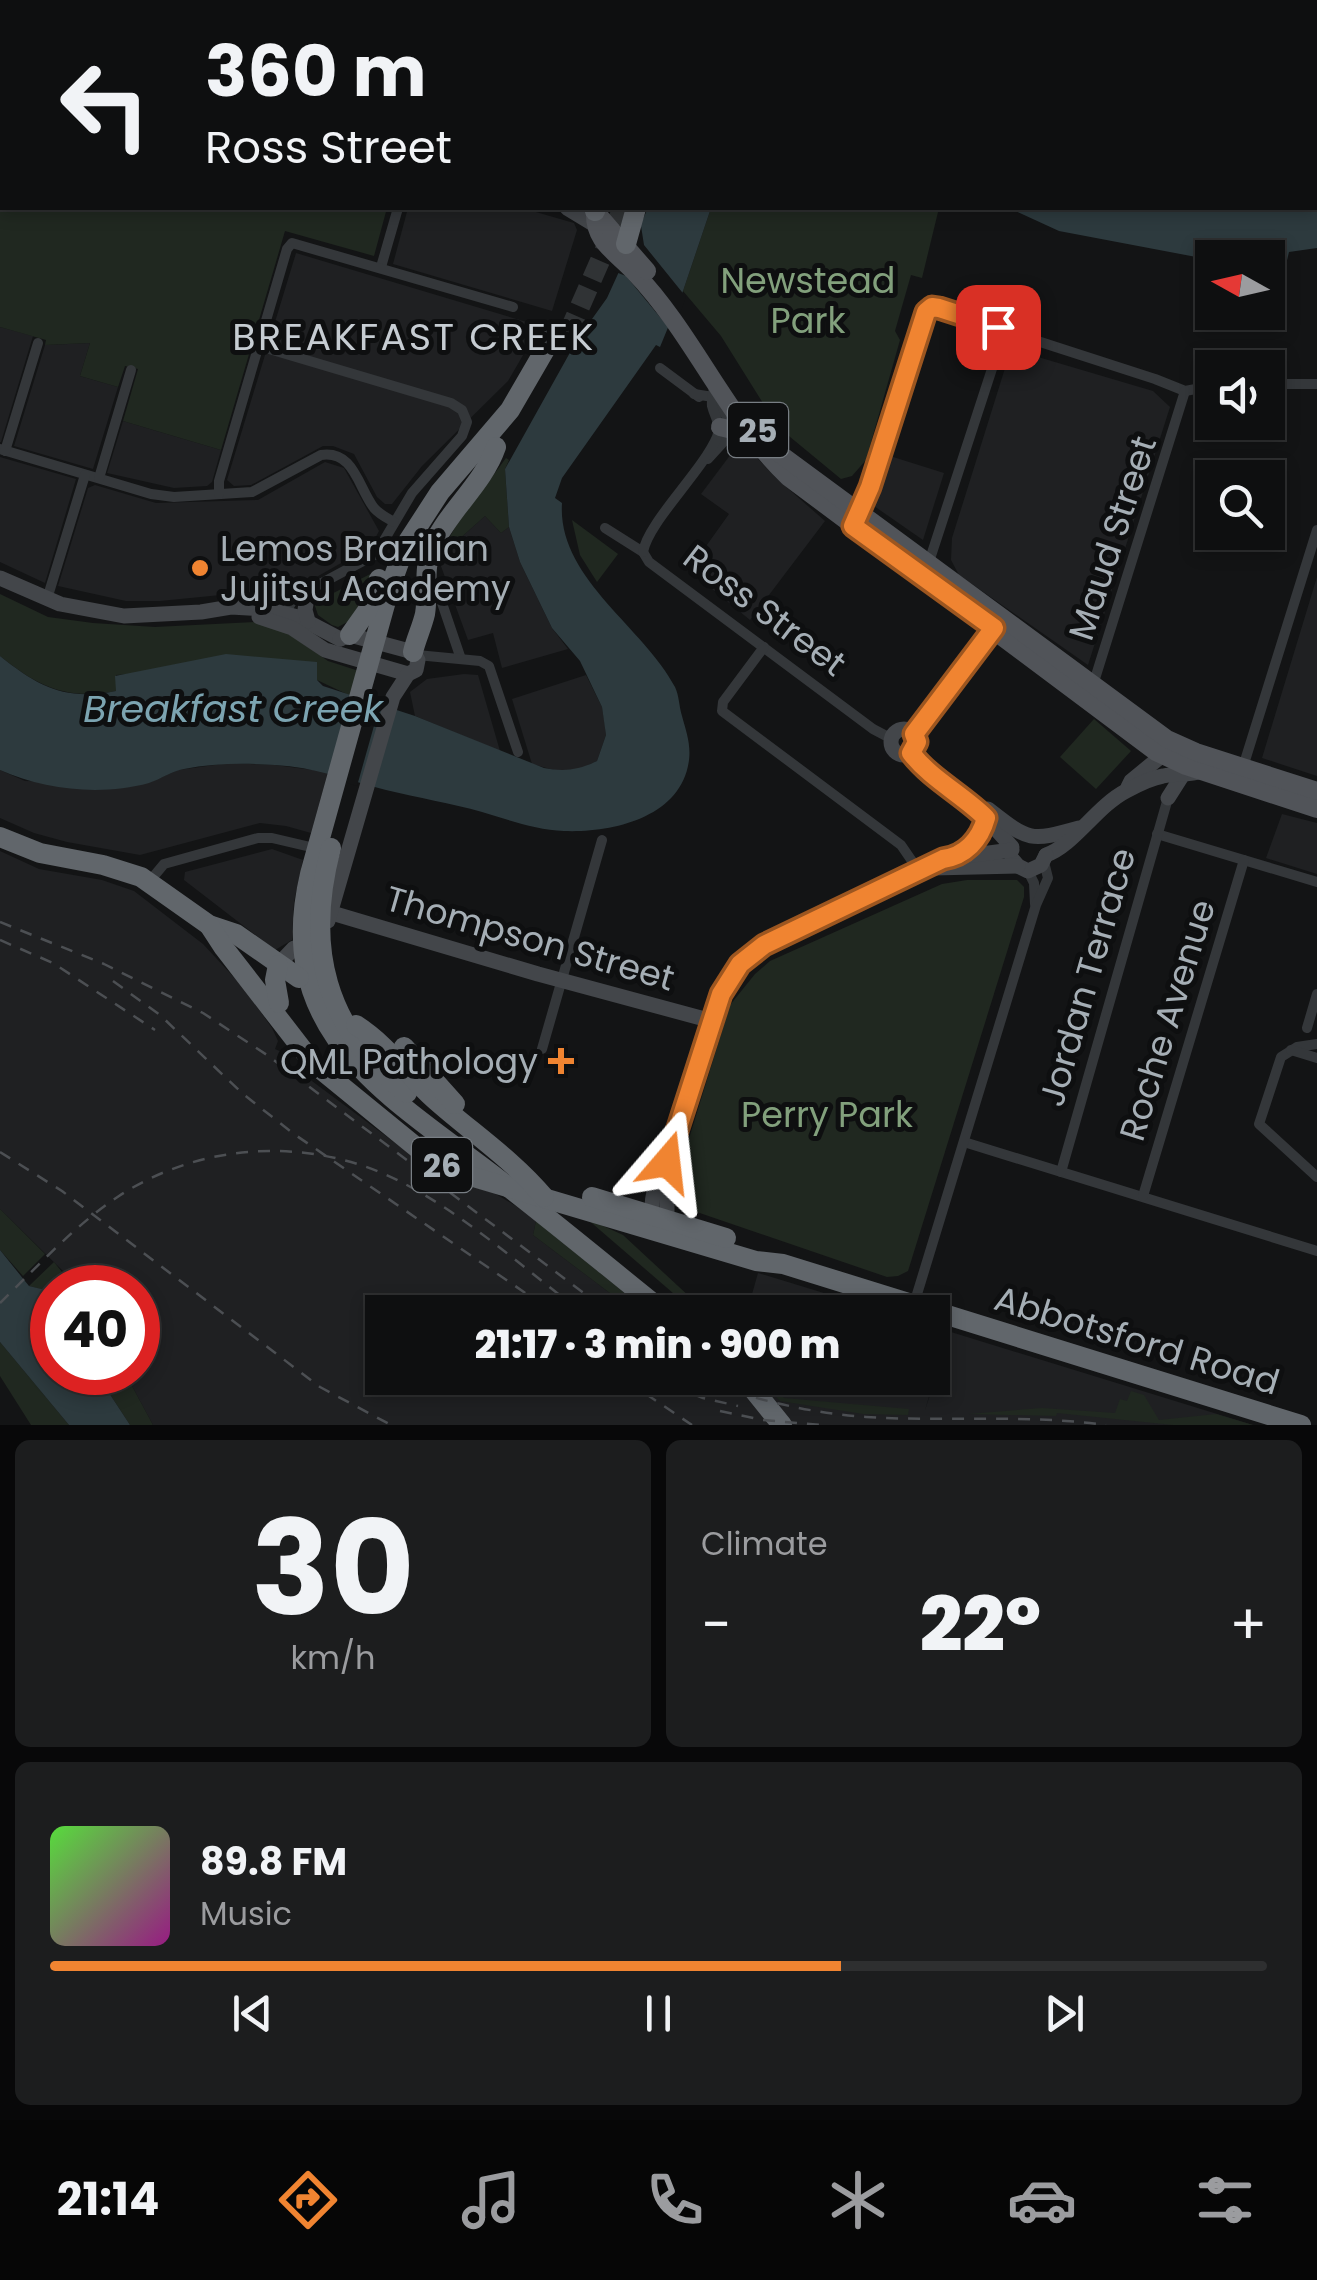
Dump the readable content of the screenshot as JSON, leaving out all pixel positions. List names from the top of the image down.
{
  "streets": {
    "highway": ["26", "Abbotsford Road"],
    "main road": ["25"],
    "street": [
      "Maud Street",
      "Ross Street",
      "Thompson Street",
      "Jordan Terrace",
      "Roche Avenue"
    ]
  },
  "crossings": [
    ["25", "Maud Street"],
    ["Jordan Terrace", "Roche Avenue"]
  ],
  "districts": ["BREAKFAST CREEK"],
  "water": ["Breakfast Creek"],
  "parks": ["Newstead Park", "Perry Park"],
  "places": {
    "other": ["Lemos Brazilian Jujitsu Academy"],
    "health": ["QML Pathology"]
  },
  "north": "left",
  "page": {
    "turn": ["360 m", "Ross Street"],
    "limit": "40",
    "trip": "21:17 · 3 min · 900 m",
    "tile": [
      ["30", "km/h"],
      "Climate"
    ],
    "heat": ["−", "22°", "+"],
    "song": ["89.8 FM", "Music"],
    "tabs": "21:14"
  }
}
